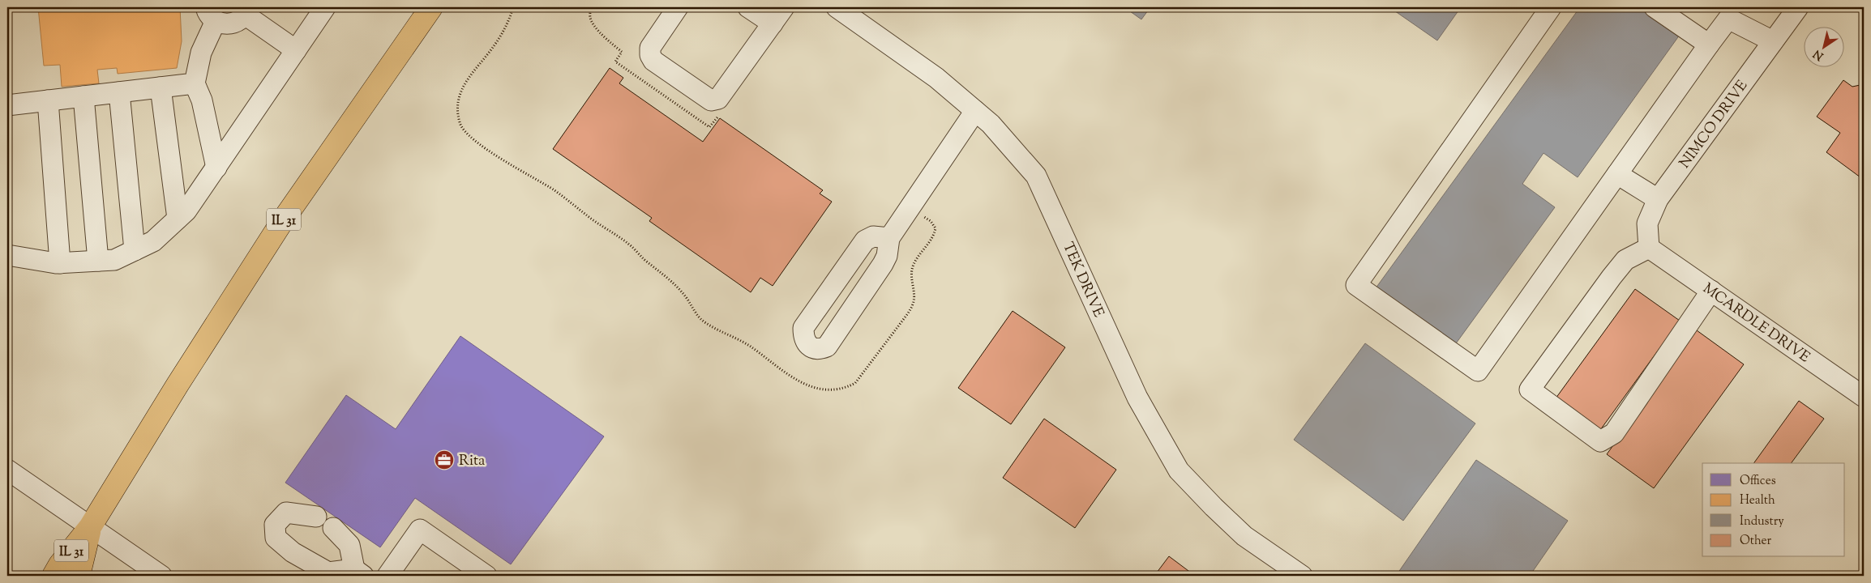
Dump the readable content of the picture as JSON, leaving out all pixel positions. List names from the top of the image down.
{
  "streets": {
    "main road": ["IL 31"],
    "street": ["NIMCO DRIVE", "TEK DRIVE", "MCARDLE DRIVE"]
  },
  "crossings": [
    ["NIMCO DRIVE", "MCARDLE DRIVE"]
  ],
  "places": {
    "office": ["Rita"]
  },
  "legend": [
    "Offices",
    "Health",
    "Industry",
    "Other"
  ],
  "north": "bottom left"
}
